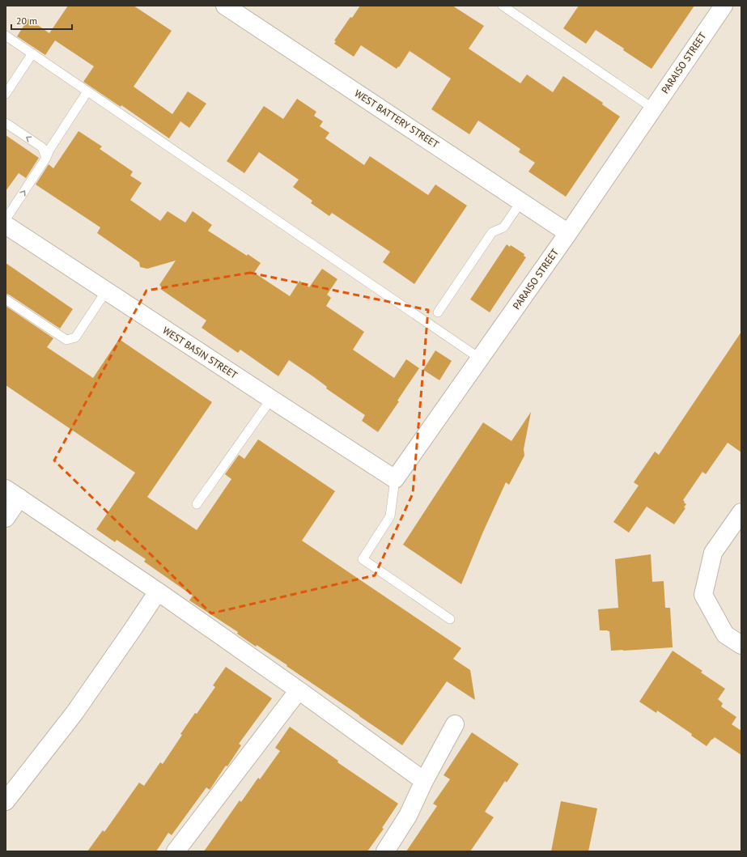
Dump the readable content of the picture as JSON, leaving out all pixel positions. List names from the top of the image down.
{
  "streets": {
    "street": ["PARAISO STREET", "WEST BATTERY STREET", "WEST BASIN STREET"]
  },
  "crossings": [
    ["PARAISO STREET", "WEST BATTERY STREET"],
    ["PARAISO STREET", "WEST BASIN STREET"]
  ],
  "scale_bar": "20 m"
}
